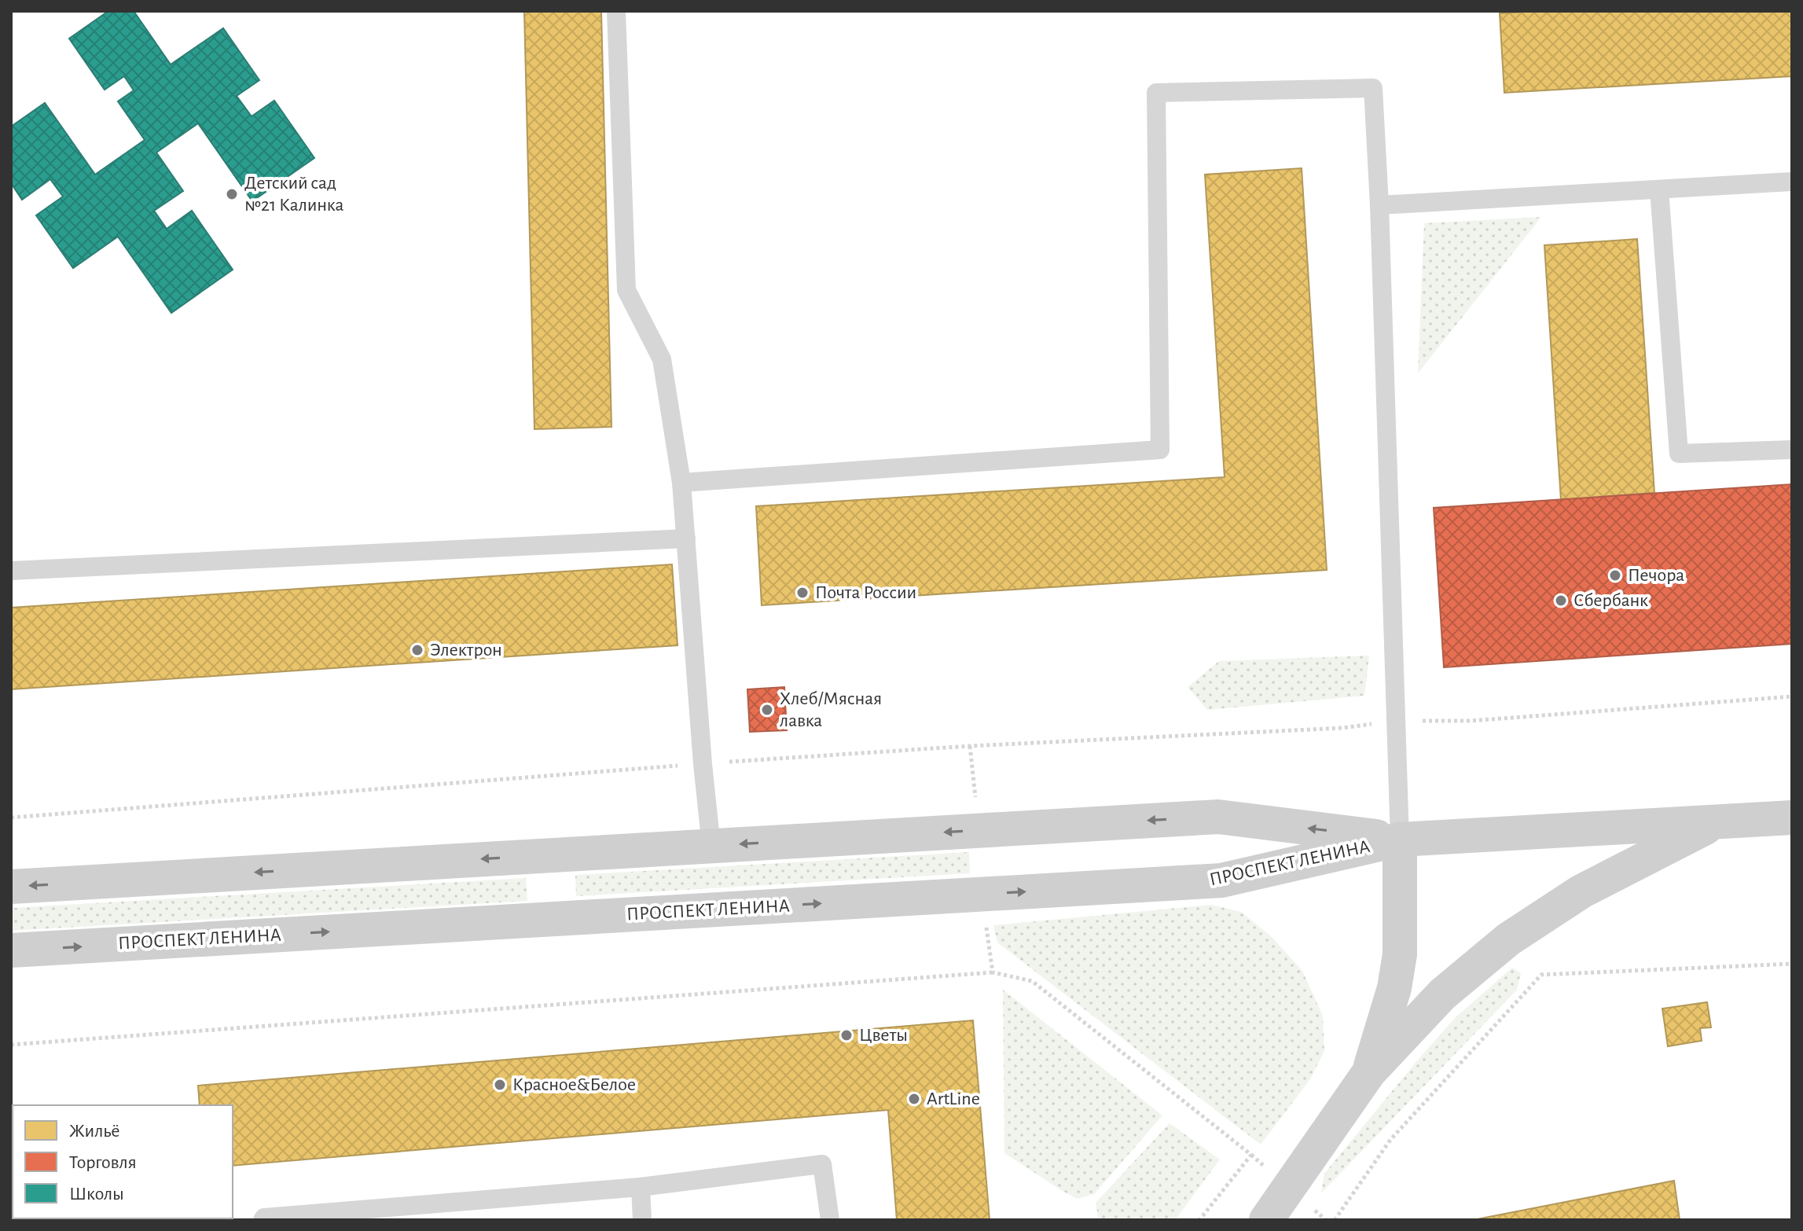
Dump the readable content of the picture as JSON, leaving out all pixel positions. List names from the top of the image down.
{
  "streets": {
    "main road": ["ПРОСПЕКТ ЛЕНИНА"]
  },
  "places": [
    "Детский сад №21 Калинка",
    "Печора",
    "Почта России",
    "Сбербанк",
    "Электрон",
    "Хлеб/Мясная лавка",
    "Цветы",
    "Красное&Белое",
    "ArtLine"
  ],
  "legend": ["Жильё", "Торговля", "Школы"]
}
